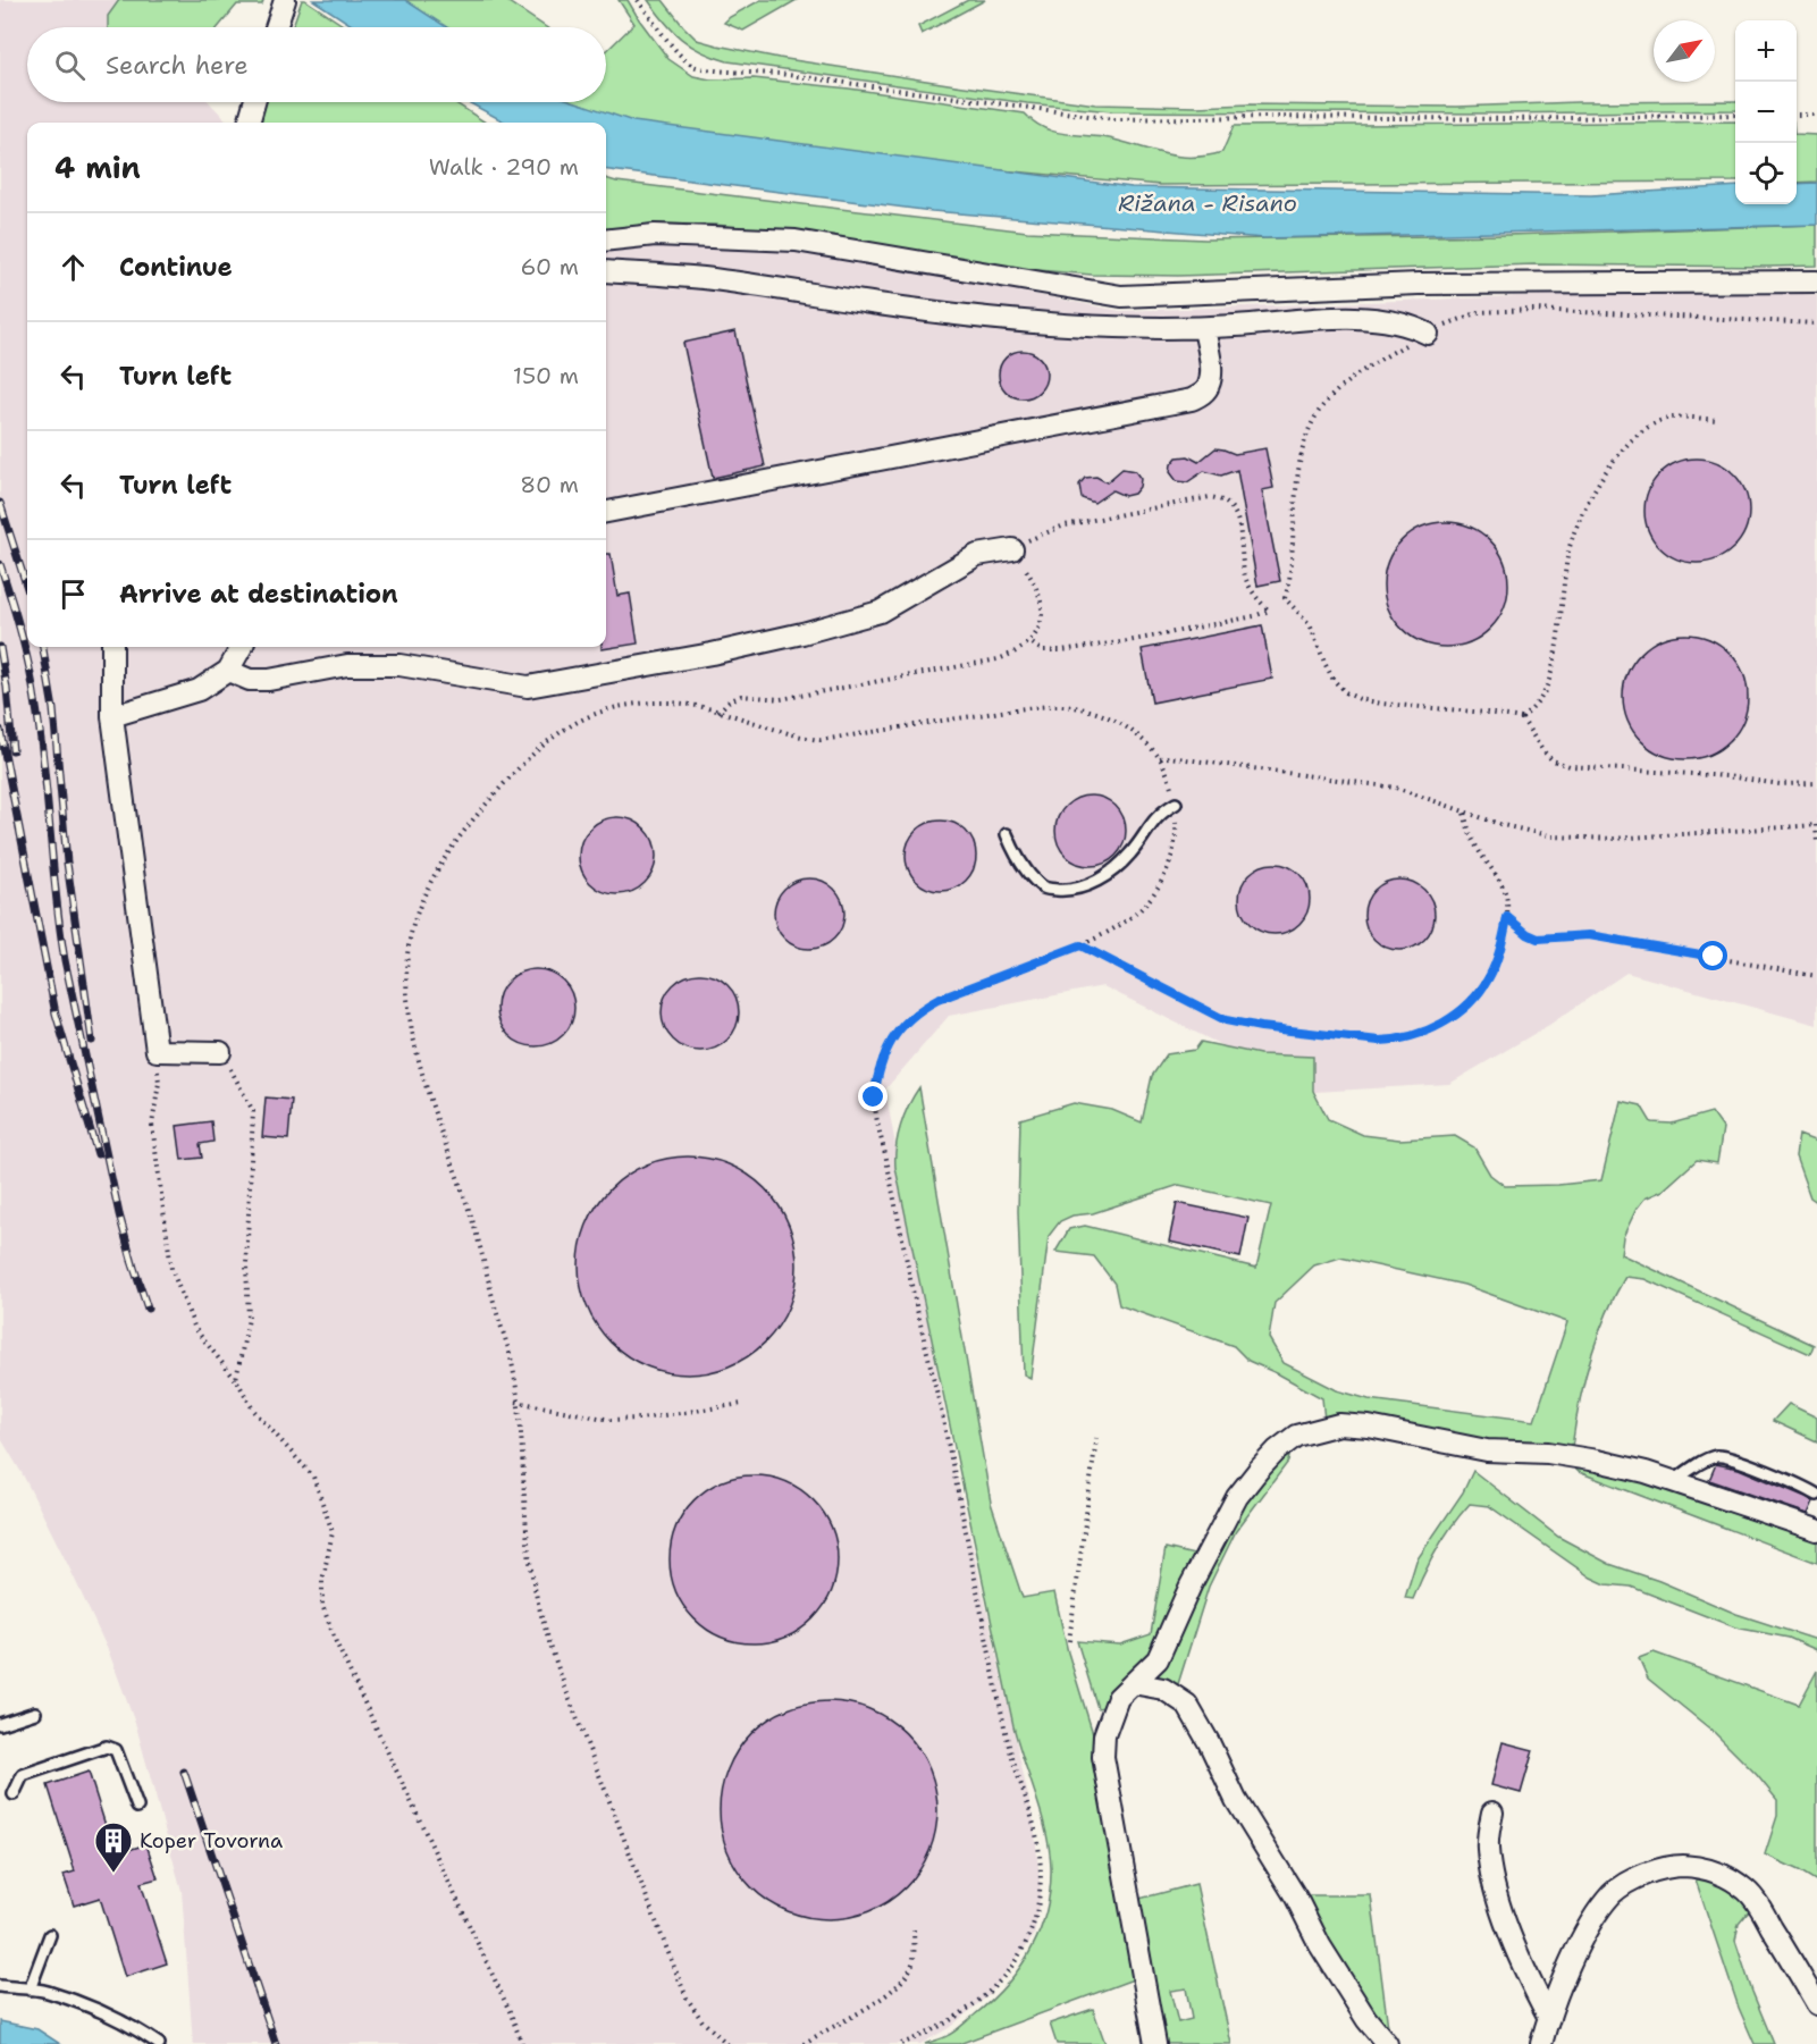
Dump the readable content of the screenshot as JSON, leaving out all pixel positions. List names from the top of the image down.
{
  "water": ["Rižana - Risano"],
  "places": {
    "building": ["Koper Tovorna"]
  },
  "north": "top right",
  "page": {
    "map_buttons": ["+", "−"],
    "search": "Search here",
    "heading": ["4 min", "Walk · 290 m"],
    "list": [
      ["Continue", "60 m"],
      ["Turn left", "150 m"],
      ["Turn left", "80 m"],
      "Arrive at destination"
    ]
  }
}
